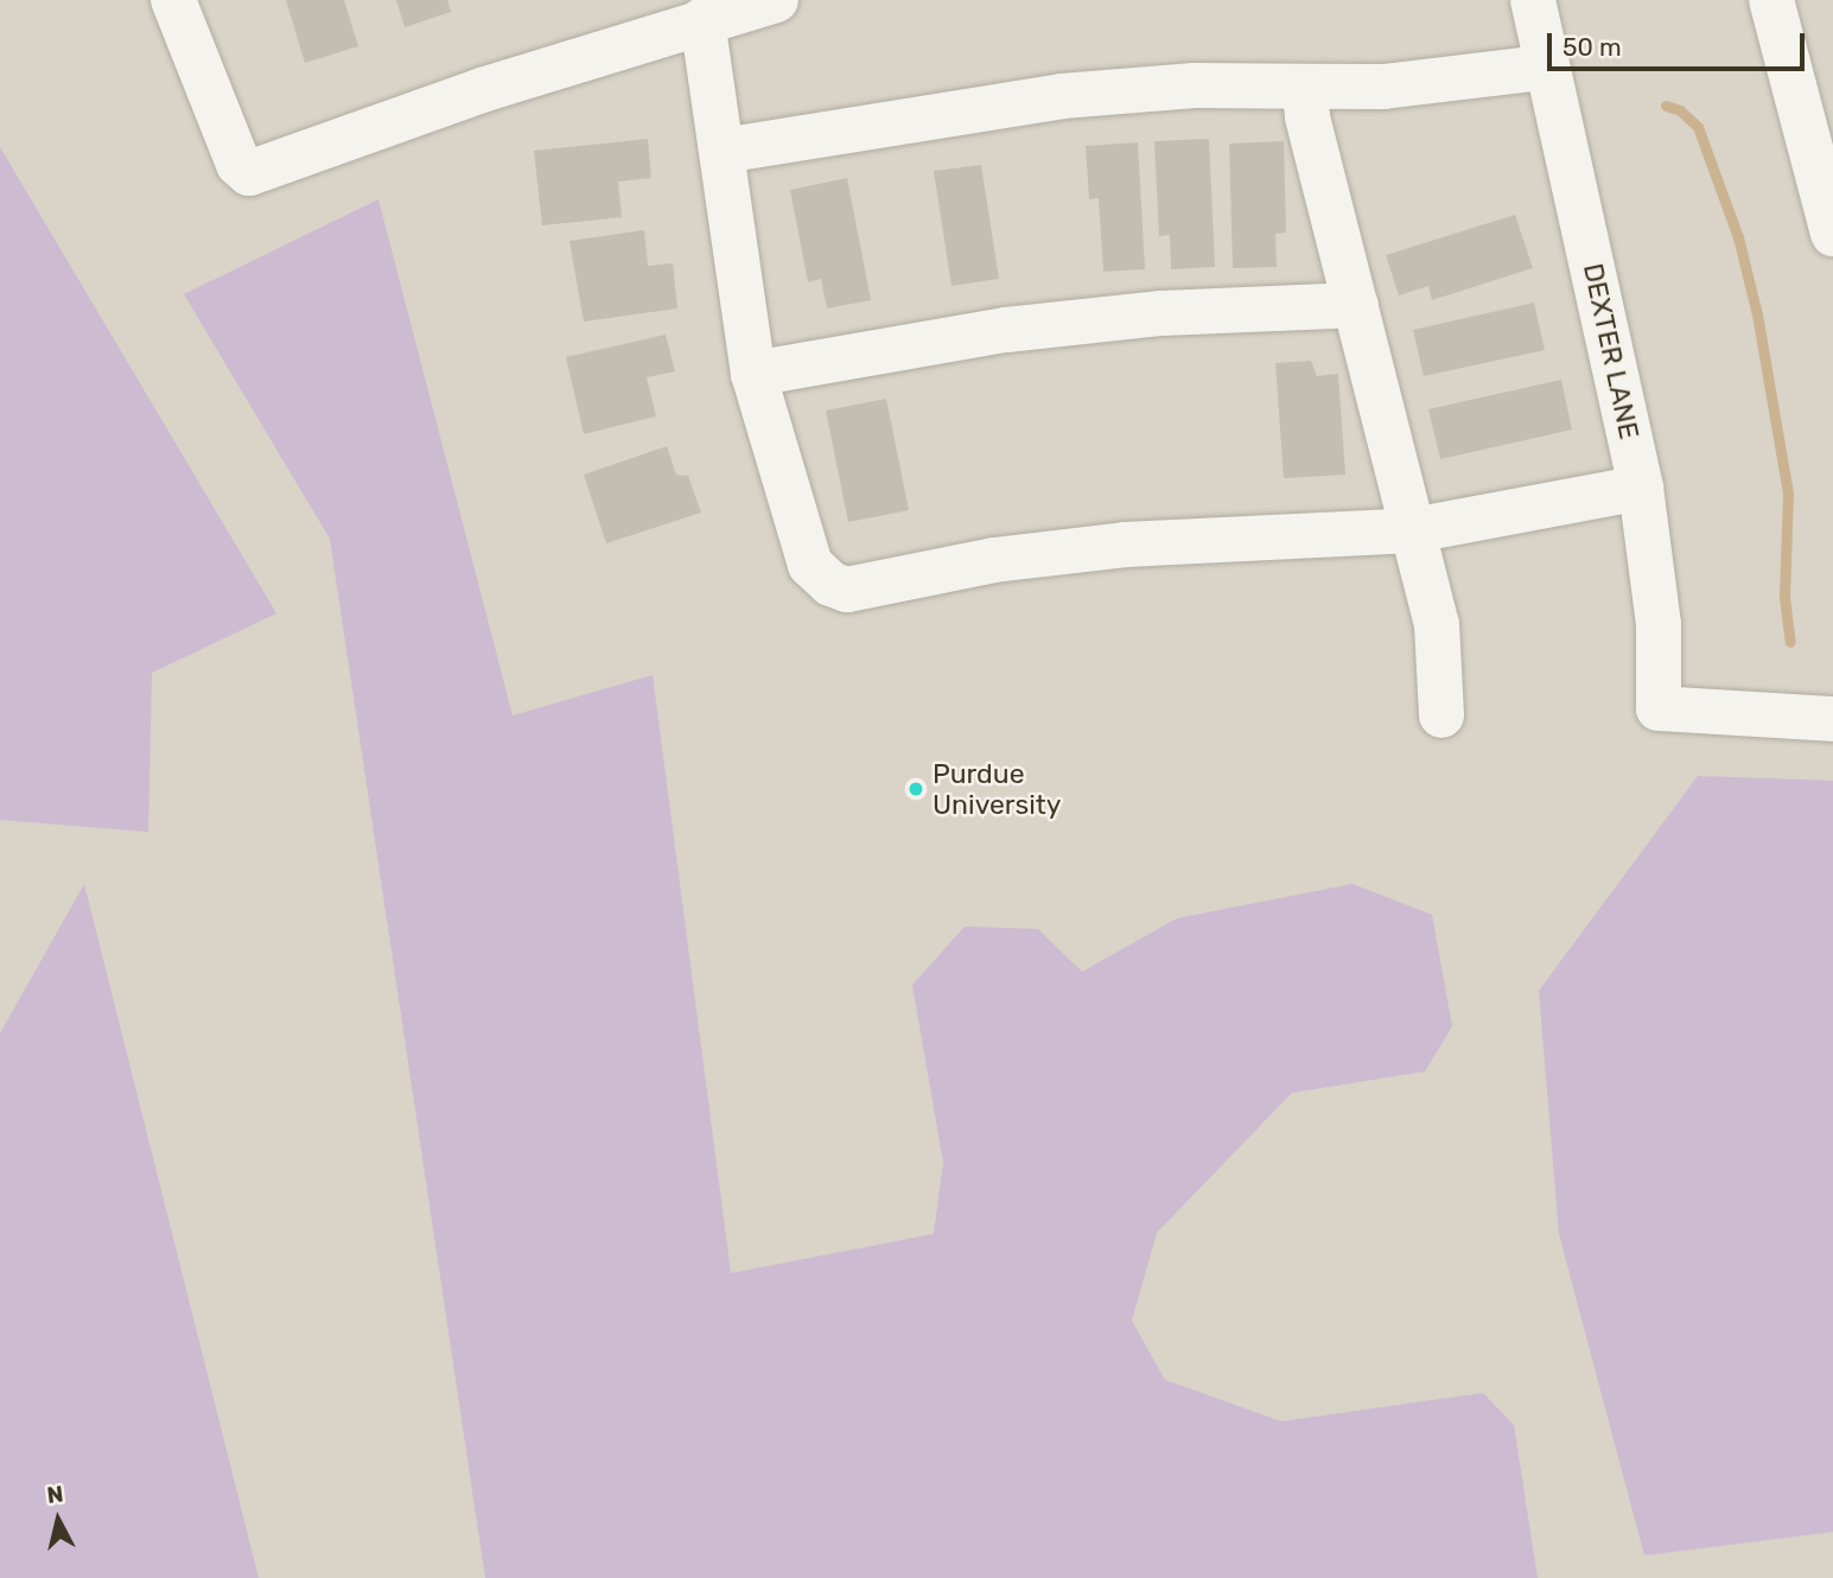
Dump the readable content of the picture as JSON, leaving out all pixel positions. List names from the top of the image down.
{
  "streets": {
    "street": ["DEXTER LANE"]
  },
  "places": ["Purdue University"],
  "scale_bar": "50 m",
  "north": "top"
}
